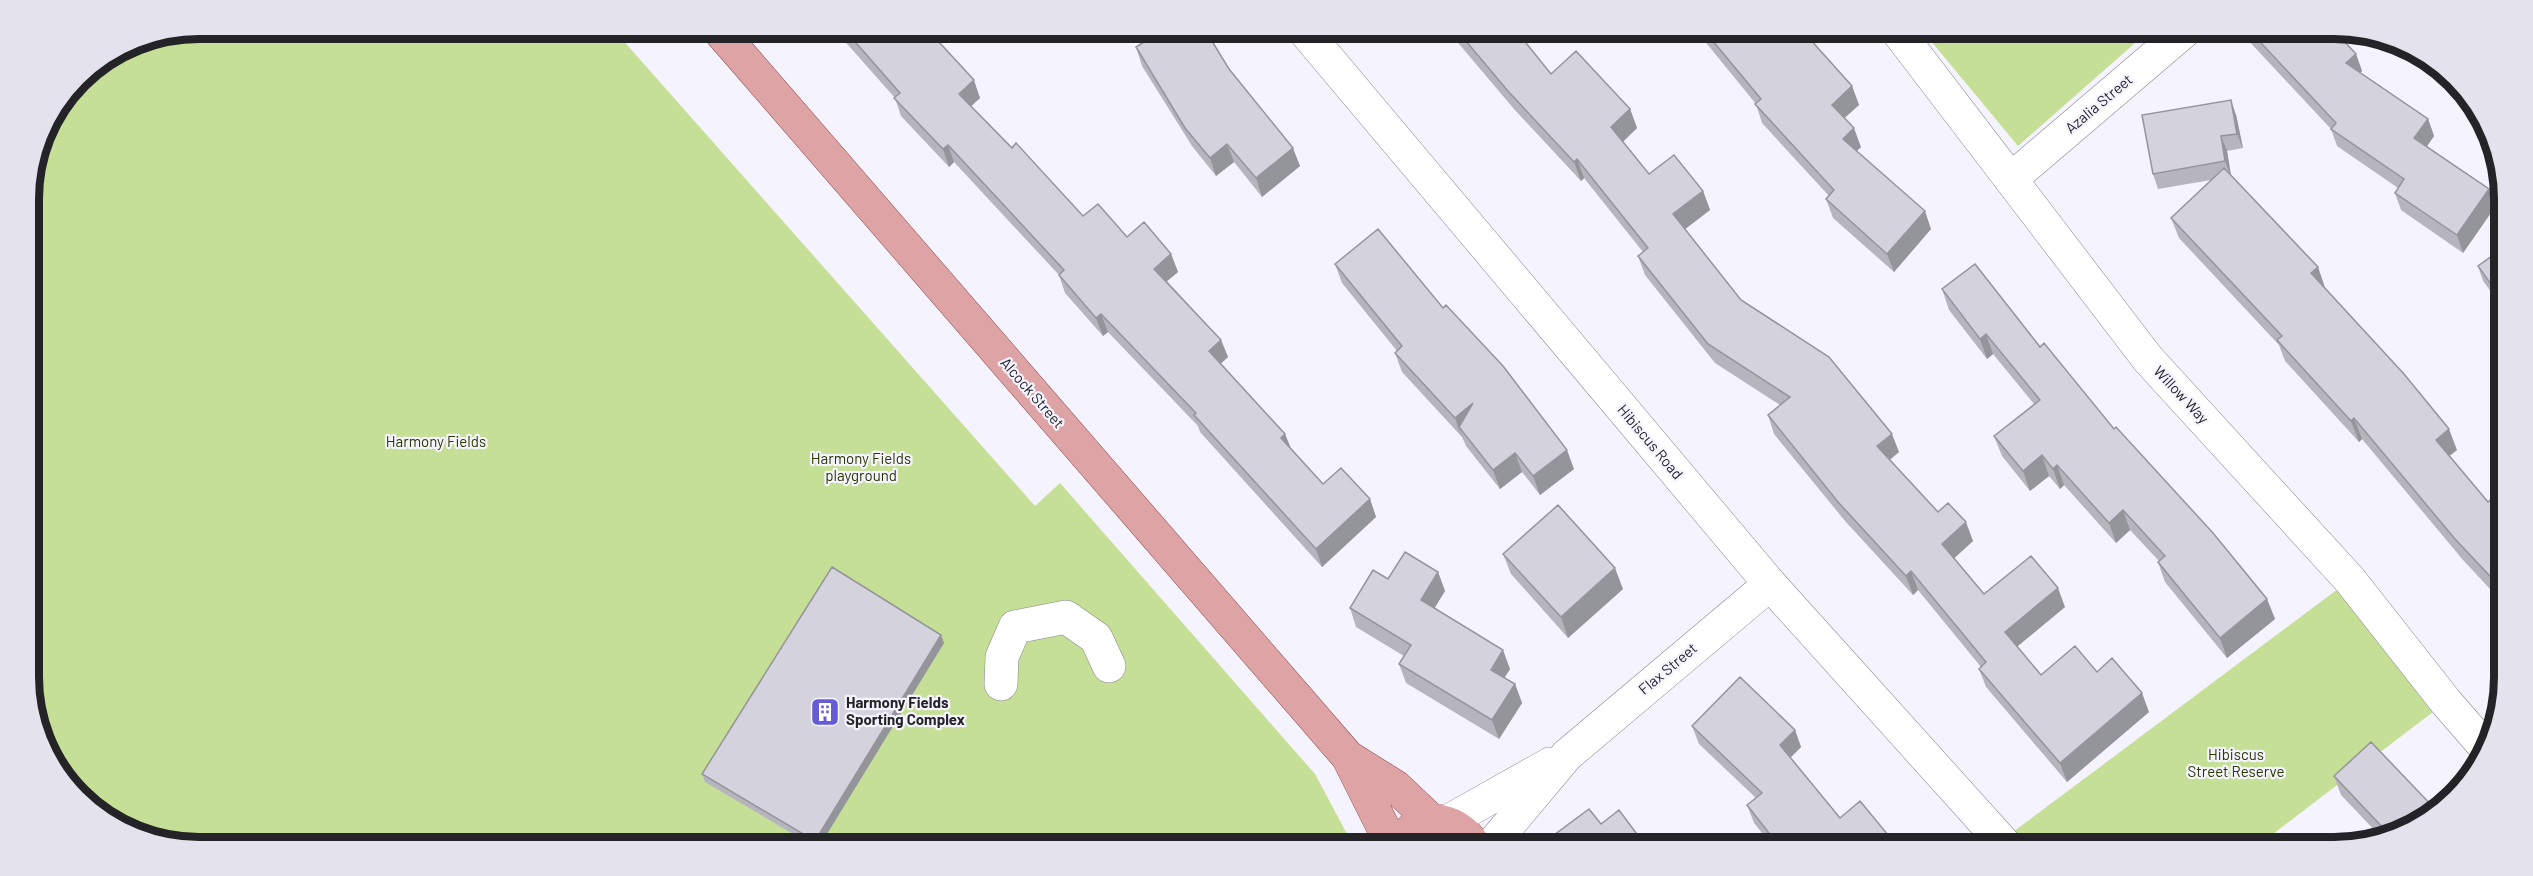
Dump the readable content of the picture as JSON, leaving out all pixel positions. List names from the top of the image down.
{
  "streets": {
    "main road": ["Alcock Street"],
    "street": [
      "Azalia Street",
      "Willow Way",
      "Hibiscus Road",
      "Flax Street"
    ]
  },
  "crossings": [
    ["Azalia Street", "Willow Way"],
    ["Alcock Street", "Flax Street"],
    ["Hibiscus Road", "Flax Street"]
  ],
  "parks": ["Harmony Fields", "Harmony Fields playground", "Hibiscus Street Reserve"],
  "places": {
    "building": ["Harmony Fields Sporting Complex"]
  }
}
